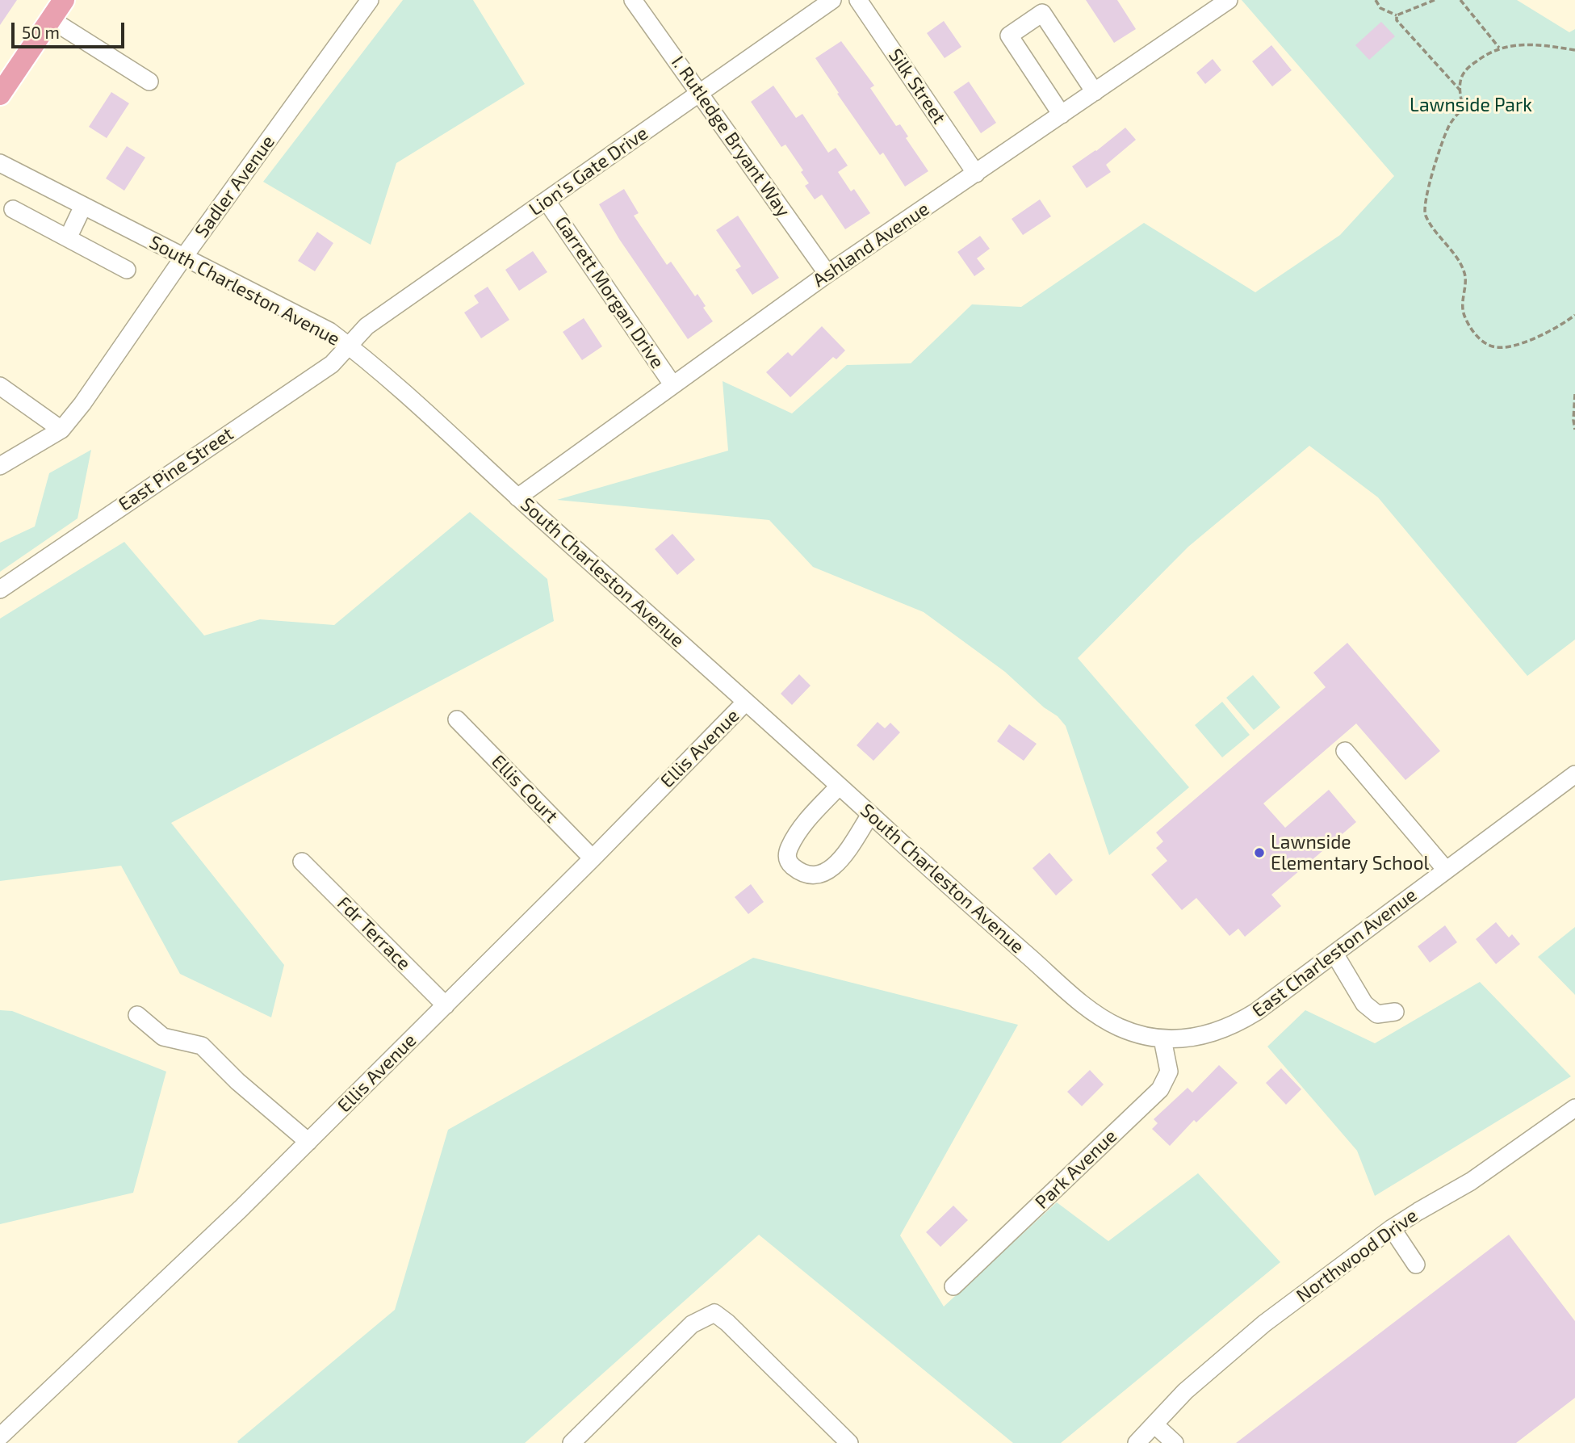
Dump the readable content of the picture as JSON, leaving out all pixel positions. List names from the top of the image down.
{
  "streets": {
    "street": [
      "Silk Street",
      "I. Rutledge Bryant Way",
      "Lion's Gate Drive",
      "Sadler Avenue",
      "Ashland Avenue",
      "South Charleston Avenue",
      "Garrett Morgan Drive",
      "East Pine Street",
      "Ellis Avenue",
      "Ellis Court",
      "Fdr Terrace",
      "East Charleston Avenue",
      "Park Avenue",
      "Northwood Drive"
    ]
  },
  "crossings": [
    ["Silk Street", "Ashland Avenue"],
    ["I. Rutledge Bryant Way", "Lion's Gate Drive"],
    ["I. Rutledge Bryant Way", "Ashland Avenue"],
    ["Lion's Gate Drive", "South Charleston Avenue"],
    ["Lion's Gate Drive", "Garrett Morgan Drive"],
    ["Lion's Gate Drive", "East Pine Street"],
    ["Sadler Avenue", "South Charleston Avenue"],
    ["Ashland Avenue", "South Charleston Avenue"],
    ["Ashland Avenue", "Garrett Morgan Drive"],
    ["South Charleston Avenue", "East Pine Street"],
    ["South Charleston Avenue", "Ellis Avenue"],
    ["South Charleston Avenue", "East Charleston Avenue"],
    ["South Charleston Avenue", "Park Avenue"],
    ["Ellis Avenue", "Ellis Court"],
    ["Ellis Avenue", "Fdr Terrace"],
    ["East Charleston Avenue", "Park Avenue"]
  ],
  "parks": ["Lawnside Park"],
  "places": ["Lawnside Elementary School"],
  "scale_bar": "50 m"
}
